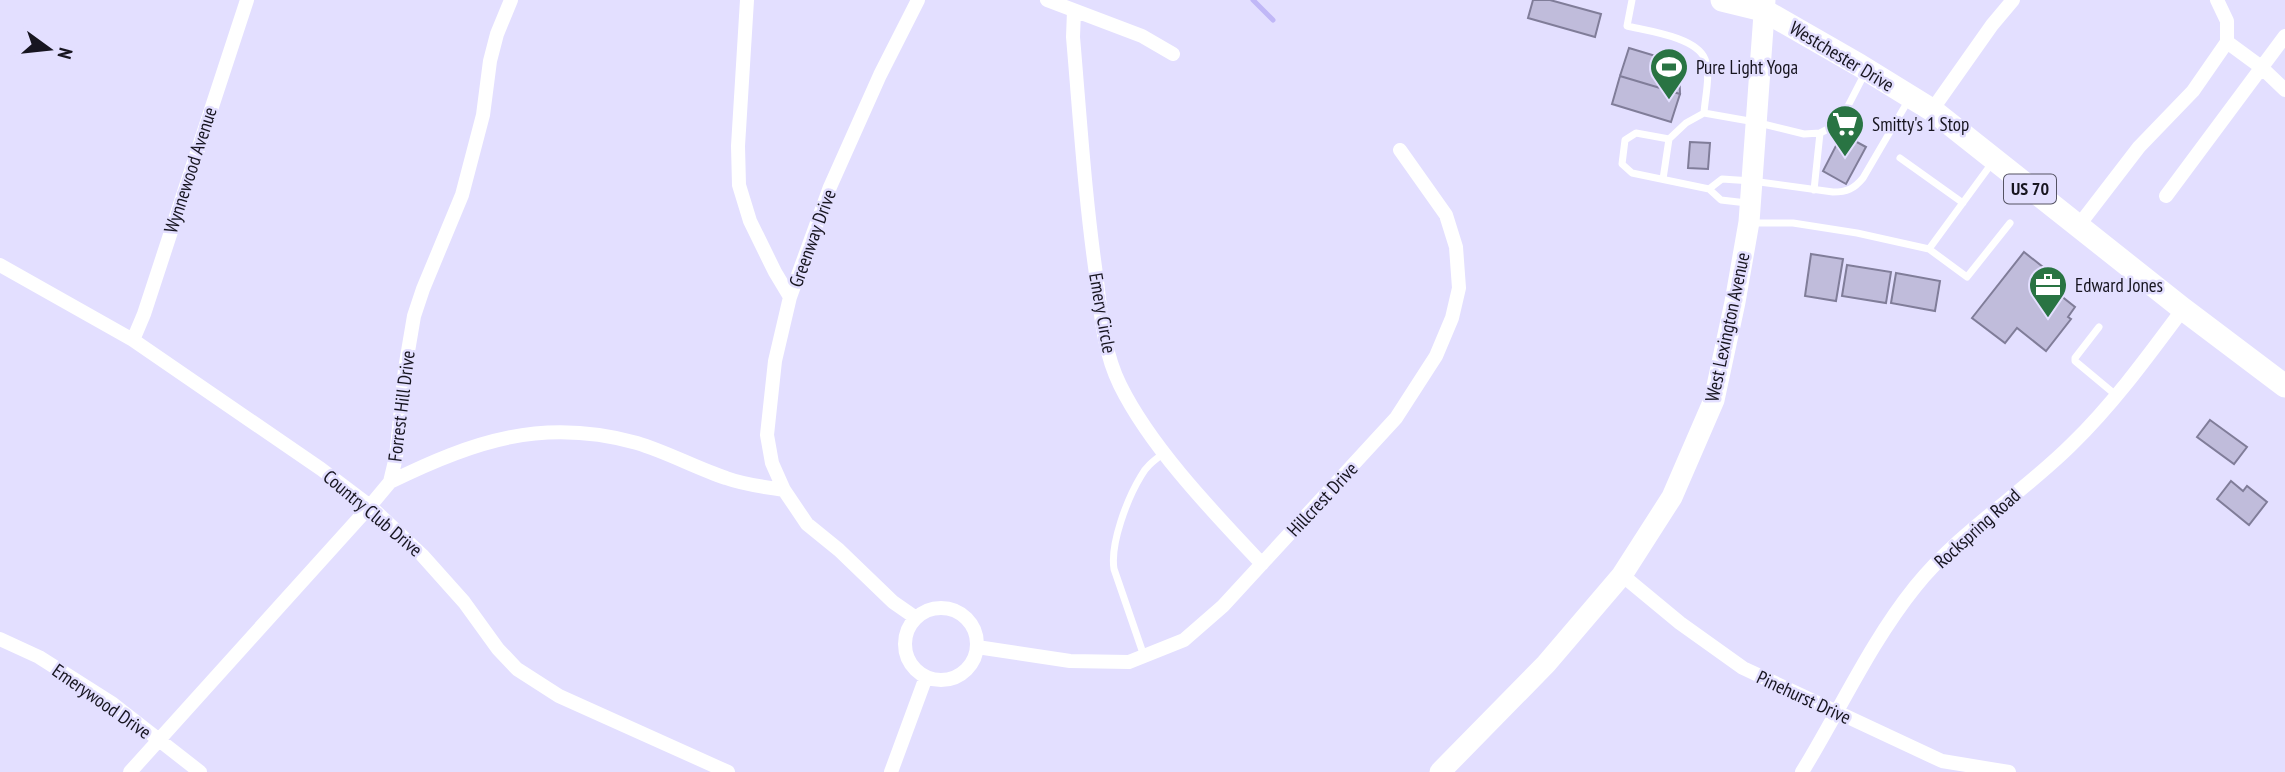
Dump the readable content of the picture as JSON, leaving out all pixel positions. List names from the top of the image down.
{
  "streets": {
    "main road": ["Westchester Drive", "US 70"],
    "street": [
      "Wynnewood Avenue",
      "Greenway Drive",
      "Emery Circle",
      "West Lexington Avenue",
      "Forrest Hill Drive",
      "Hillcrest Drive",
      "Country Club Drive",
      "Rockspring Road",
      "Pinehurst Drive",
      "Emerywood Drive"
    ]
  },
  "crossings": [
    ["Westchester Drive", "West Lexington Avenue"],
    ["Westchester Drive", "Rockspring Road"],
    ["Wynnewood Avenue", "Country Club Drive"],
    ["Greenway Drive", "Hillcrest Drive"],
    ["Emery Circle", "Hillcrest Drive"],
    ["West Lexington Avenue", "Pinehurst Drive"],
    ["Forrest Hill Drive", "Country Club Drive"],
    ["Forrest Hill Drive", "Emerywood Drive"],
    ["Rockspring Road", "Pinehurst Drive"]
  ],
  "places": {
    "sports": ["Pure Light Yoga"],
    "supermarket": ["Smitty's 1 Stop"],
    "office": ["Edward Jones"]
  },
  "north": "right"
}
